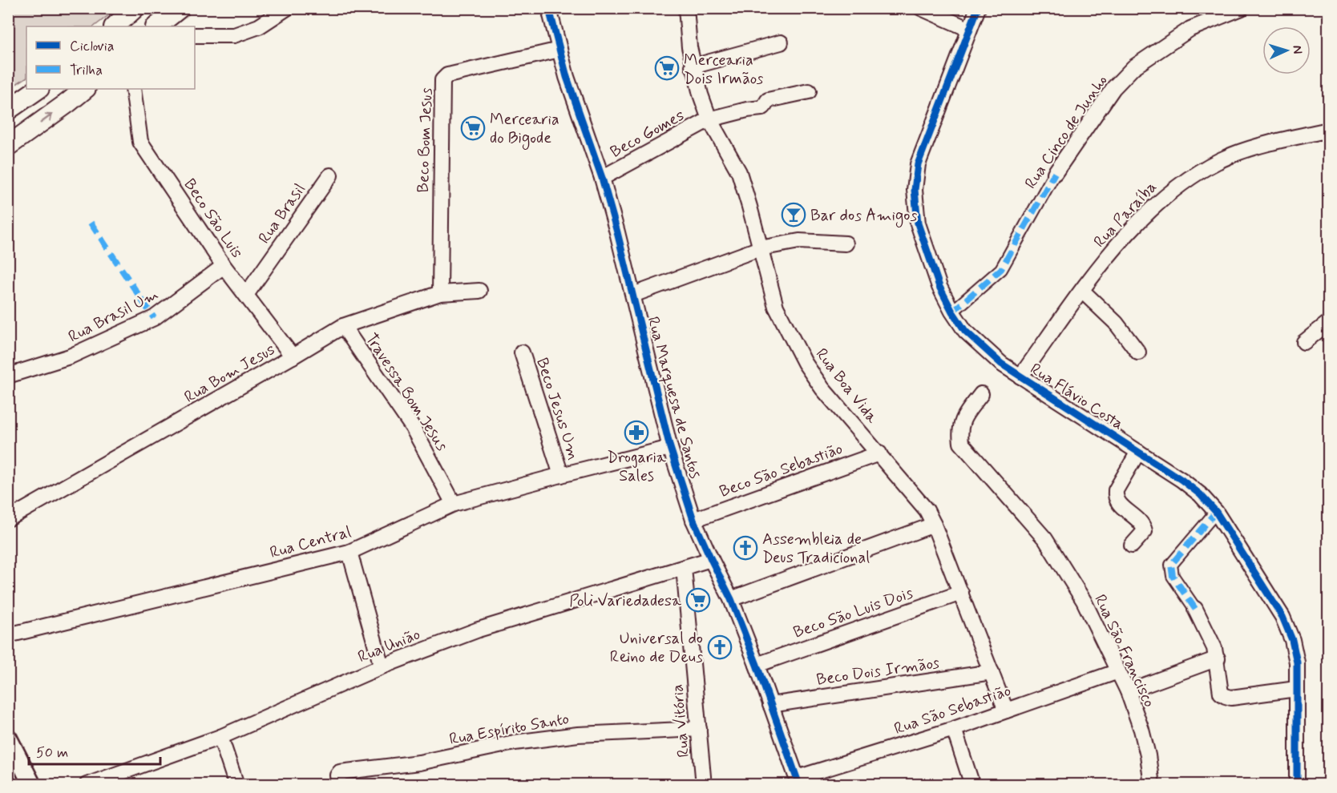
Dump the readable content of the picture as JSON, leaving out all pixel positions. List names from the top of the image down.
{
  "streets": {
    "street": [
      "Rua Cinco de Junho",
      "Beco Gomes",
      "Beco Bom Jesus",
      "Rua Brasil",
      "Rua Paraíba",
      "Beco São Luis",
      "Rua Brasil Um",
      "Rua Bom Jesus",
      "Rua Boa Vida",
      "Travessa Bom Jesus",
      "Rua Flávio Costa",
      "Rua Marquesa de Santos",
      "Beco Jesus Um",
      "Beco São Sebastião",
      "Rua Central",
      "Beco São Luis Dois",
      "Rua União",
      "Rua São Francisco",
      "Beco Dois Irmãos",
      "Rua São Sebastião",
      "Rua Vitória",
      "Rua Espírito Santo"
    ]
  },
  "crossings": [
    ["Rua Cinco de Junho", "Rua Flávio Costa"],
    ["Beco Gomes", "Rua Boa Vida"],
    ["Beco Gomes", "Rua Marquesa de Santos"],
    ["Beco Bom Jesus", "Rua Bom Jesus"],
    ["Beco Bom Jesus", "Rua Marquesa de Santos"],
    ["Rua Brasil", "Beco São Luis"],
    ["Rua Paraíba", "Rua Flávio Costa"],
    ["Beco São Luis", "Rua Brasil Um"],
    ["Beco São Luis", "Rua Bom Jesus"],
    ["Rua Bom Jesus", "Travessa Bom Jesus"],
    ["Rua Boa Vida", "Beco São Sebastião"],
    ["Rua Boa Vida", "Beco São Luis Dois"],
    ["Rua Boa Vida", "Beco Dois Irmãos"],
    ["Rua Boa Vida", "Rua São Sebastião"],
    ["Travessa Bom Jesus", "Rua Central"],
    ["Rua Marquesa de Santos", "Beco São Sebastião"],
    ["Rua Marquesa de Santos", "Rua Central"],
    ["Rua Marquesa de Santos", "Beco São Luis Dois"],
    ["Rua Marquesa de Santos", "Rua União"],
    ["Rua Marquesa de Santos", "Beco Dois Irmãos"],
    ["Rua Marquesa de Santos", "Rua São Sebastião"],
    ["Beco Jesus Um", "Rua Central"],
    ["Rua União", "Rua Vitória"],
    ["Rua São Francisco", "Rua São Sebastião"],
    ["Rua Vitória", "Rua Espírito Santo"]
  ],
  "places": {
    "supermarket": ["Mercearia Dois Irmãos", "Mercearia do Bigode", "Poli Variedadesa"],
    "bar": ["Bar dos Amigos"],
    "pharmacy": ["Drogaria Sales"],
    "church": ["Assembleia de Deus Tradicional", "Universal do Reino de Deus"]
  },
  "legend": ["Ciclovia", "Trilha"],
  "scale_bar": "50 m",
  "north": "right"
}
